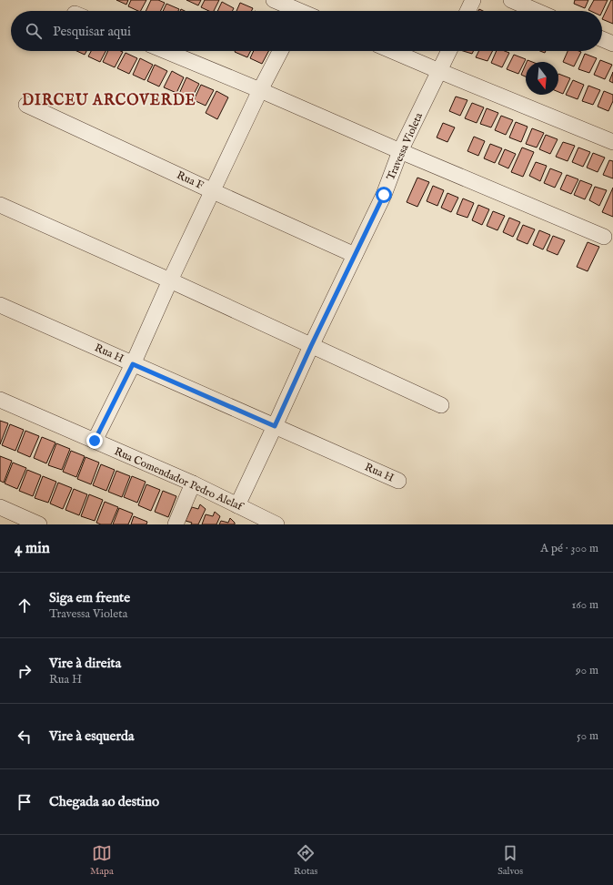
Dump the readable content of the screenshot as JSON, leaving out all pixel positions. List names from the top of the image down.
{
  "streets": {
    "street": [
      "Travessa Violeta",
      "Rua F",
      "Rua H",
      "Rua Comendador Pedro Alelaf"
    ]
  },
  "crossings": [
    ["Travessa Violeta", "Rua F"],
    ["Travessa Violeta", "Rua H"],
    ["Travessa Violeta", "Rua Comendador Pedro Alelaf"]
  ],
  "districts": ["DIRCEU ARCOVERDE"],
  "north": "bottom",
  "page": {
    "search": "Pesquisar aqui",
    "heading": ["4 min", "A pé · 300 m"],
    "list": [
      ["Siga em frente", "Travessa Violeta", "160 m"],
      ["Vire à direita", "Rua H", "90 m"],
      ["Vire à esquerda", "50 m"],
      "Chegada ao destino"
    ],
    "nav": ["Mapa", "Rotas", "Salvos"]
  }
}
